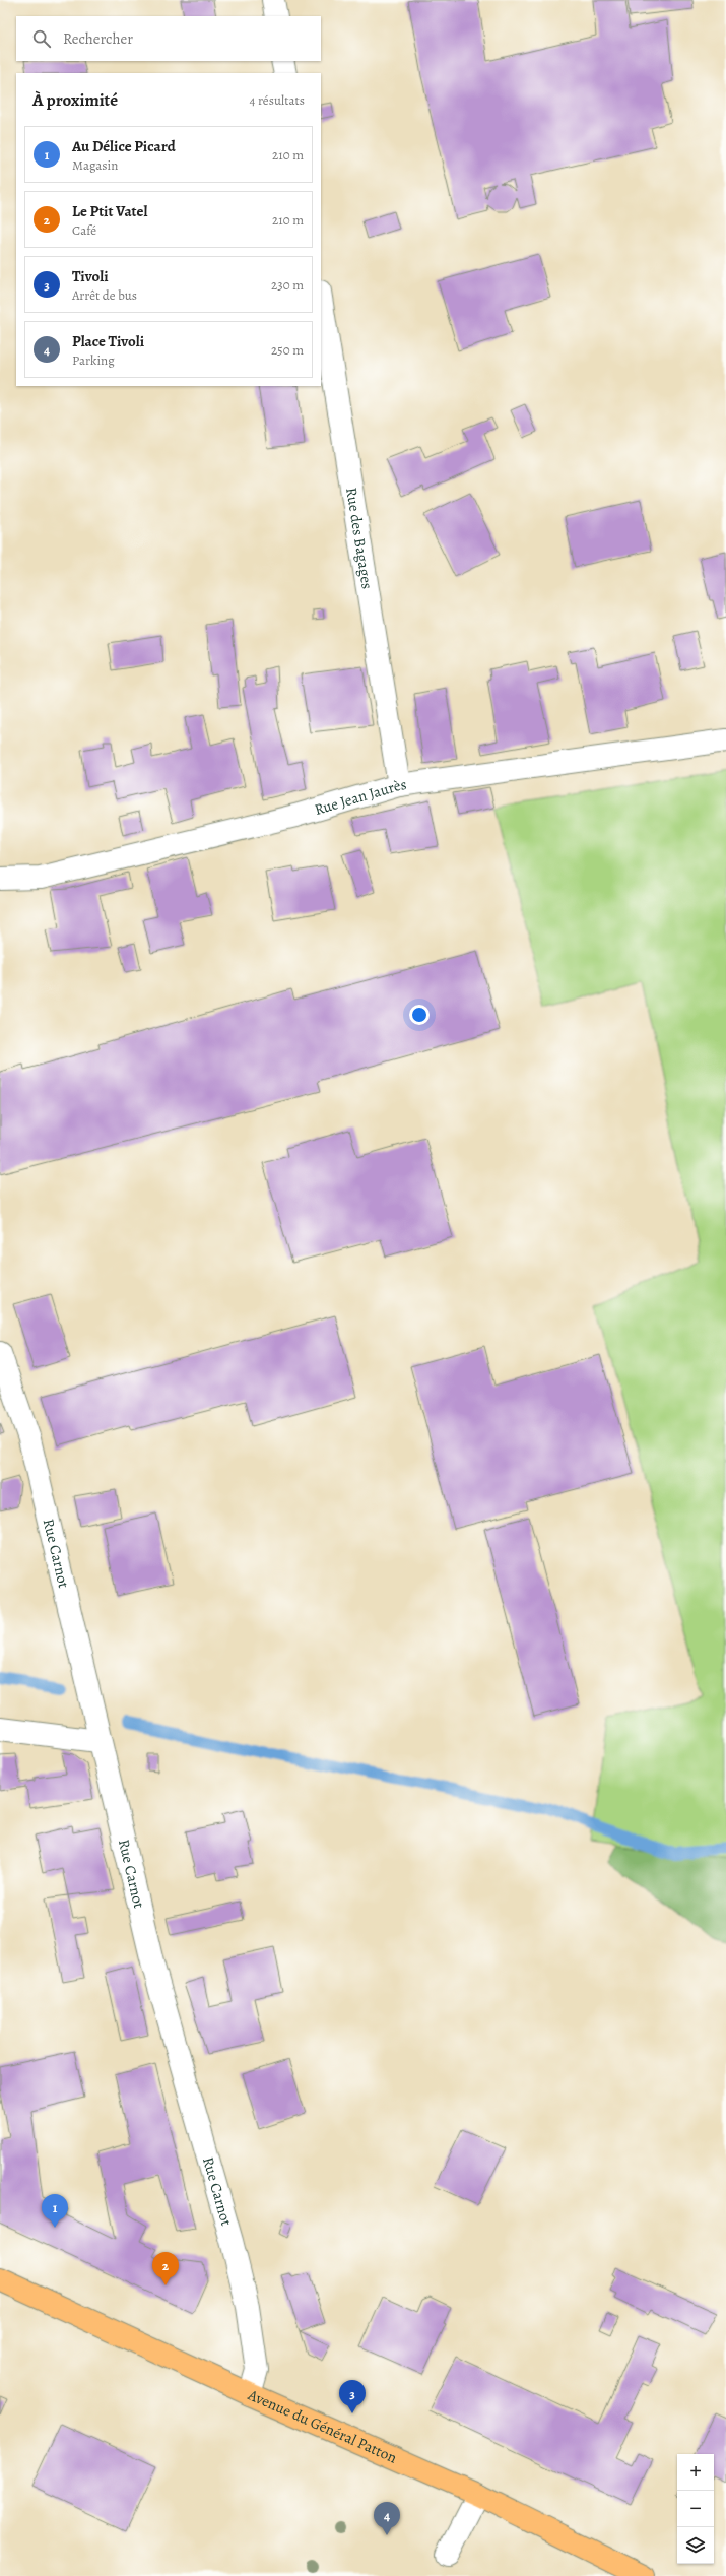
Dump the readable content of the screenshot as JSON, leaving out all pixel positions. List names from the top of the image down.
{
  "streets": {
    "main road": ["Avenue du Général Patton"],
    "street": ["Rue des Bagages", "Rue Jean Jaurès", "Rue Carnot"]
  },
  "crossings": [
    ["Rue des Bagages", "Rue Jean Jaurès"],
    ["Rue Carnot", "Avenue du Général Patton"]
  ],
  "page": {
    "search": "Rechercher",
    "heading": ["À proximité", "4 résultats"],
    "list": [
      {
        "mark": "1",
        "name": "Au Délice Picard",
        "note": "Magasin",
        "value": "210 m"
      },
      {
        "mark": "2",
        "name": "Le Ptit Vatel",
        "note": "Café",
        "value": "210 m"
      },
      {
        "mark": "3",
        "name": "Tivoli",
        "note": "Arrêt de bus",
        "value": "230 m"
      },
      {
        "mark": "4",
        "name": "Place Tivoli",
        "note": "Parking",
        "value": "250 m"
      }
    ],
    "pins": [
      "1",
      "2",
      "3",
      "4"
    ],
    "map_buttons": ["+", "−"]
  }
}
